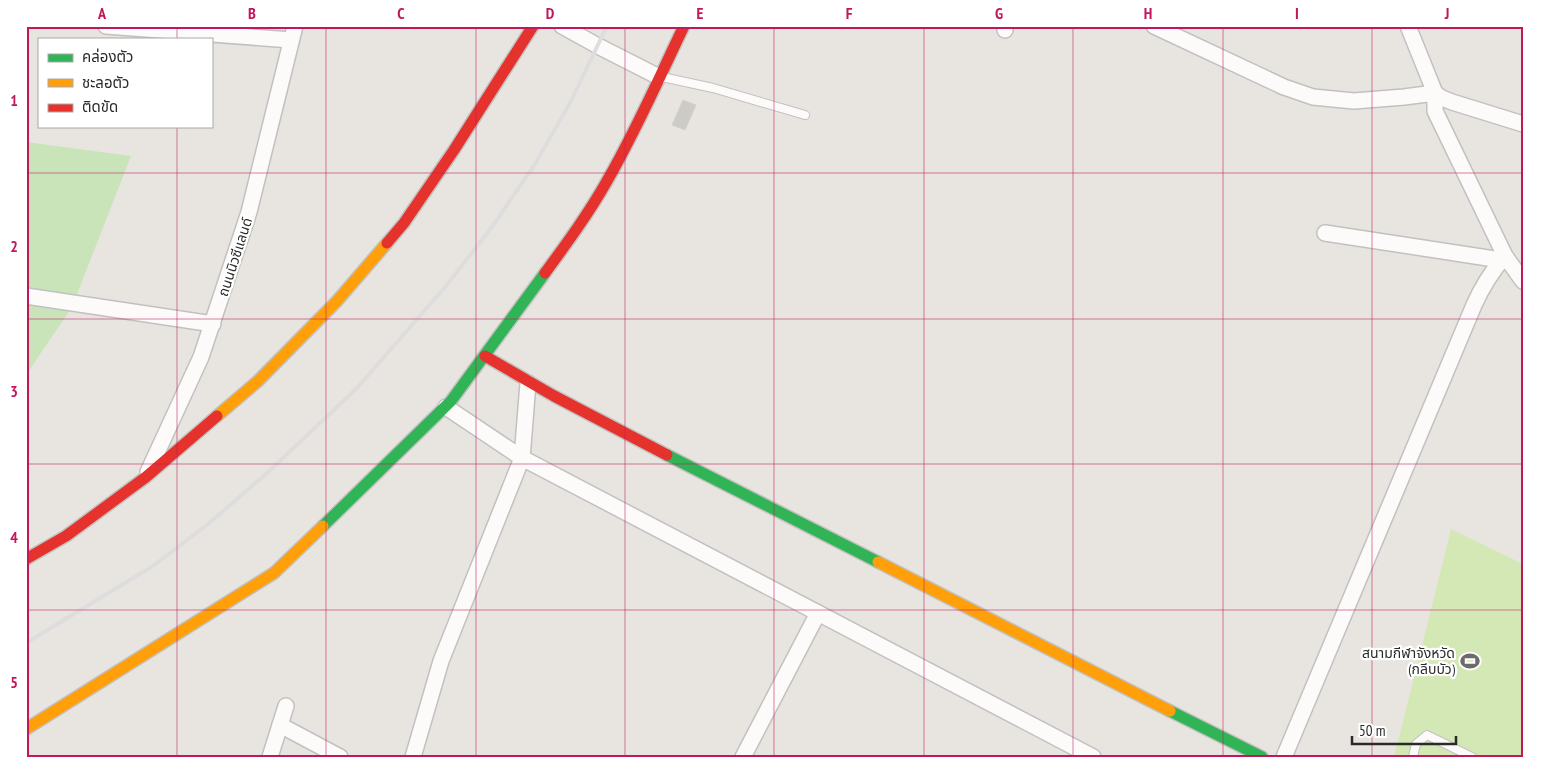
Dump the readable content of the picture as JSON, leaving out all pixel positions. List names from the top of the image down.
{
  "streets": {
    "street": ["ถนนนิวซีแลนด์"]
  },
  "places": {
    "sports": ["สนามกีฬาจังหวัด (กลีบบัว)"]
  },
  "legend": ["คล่องตัว", "ชะลอตัว", "ติดขัด"],
  "scale_bar": "50 m",
  "grid": {
    "columns": [
      "A",
      "B",
      "C",
      "D",
      "E",
      "F",
      "G",
      "H",
      "I",
      "J"
    ],
    "rows": [
      "1",
      "2",
      "3",
      "4",
      "5"
    ]
  }
}
